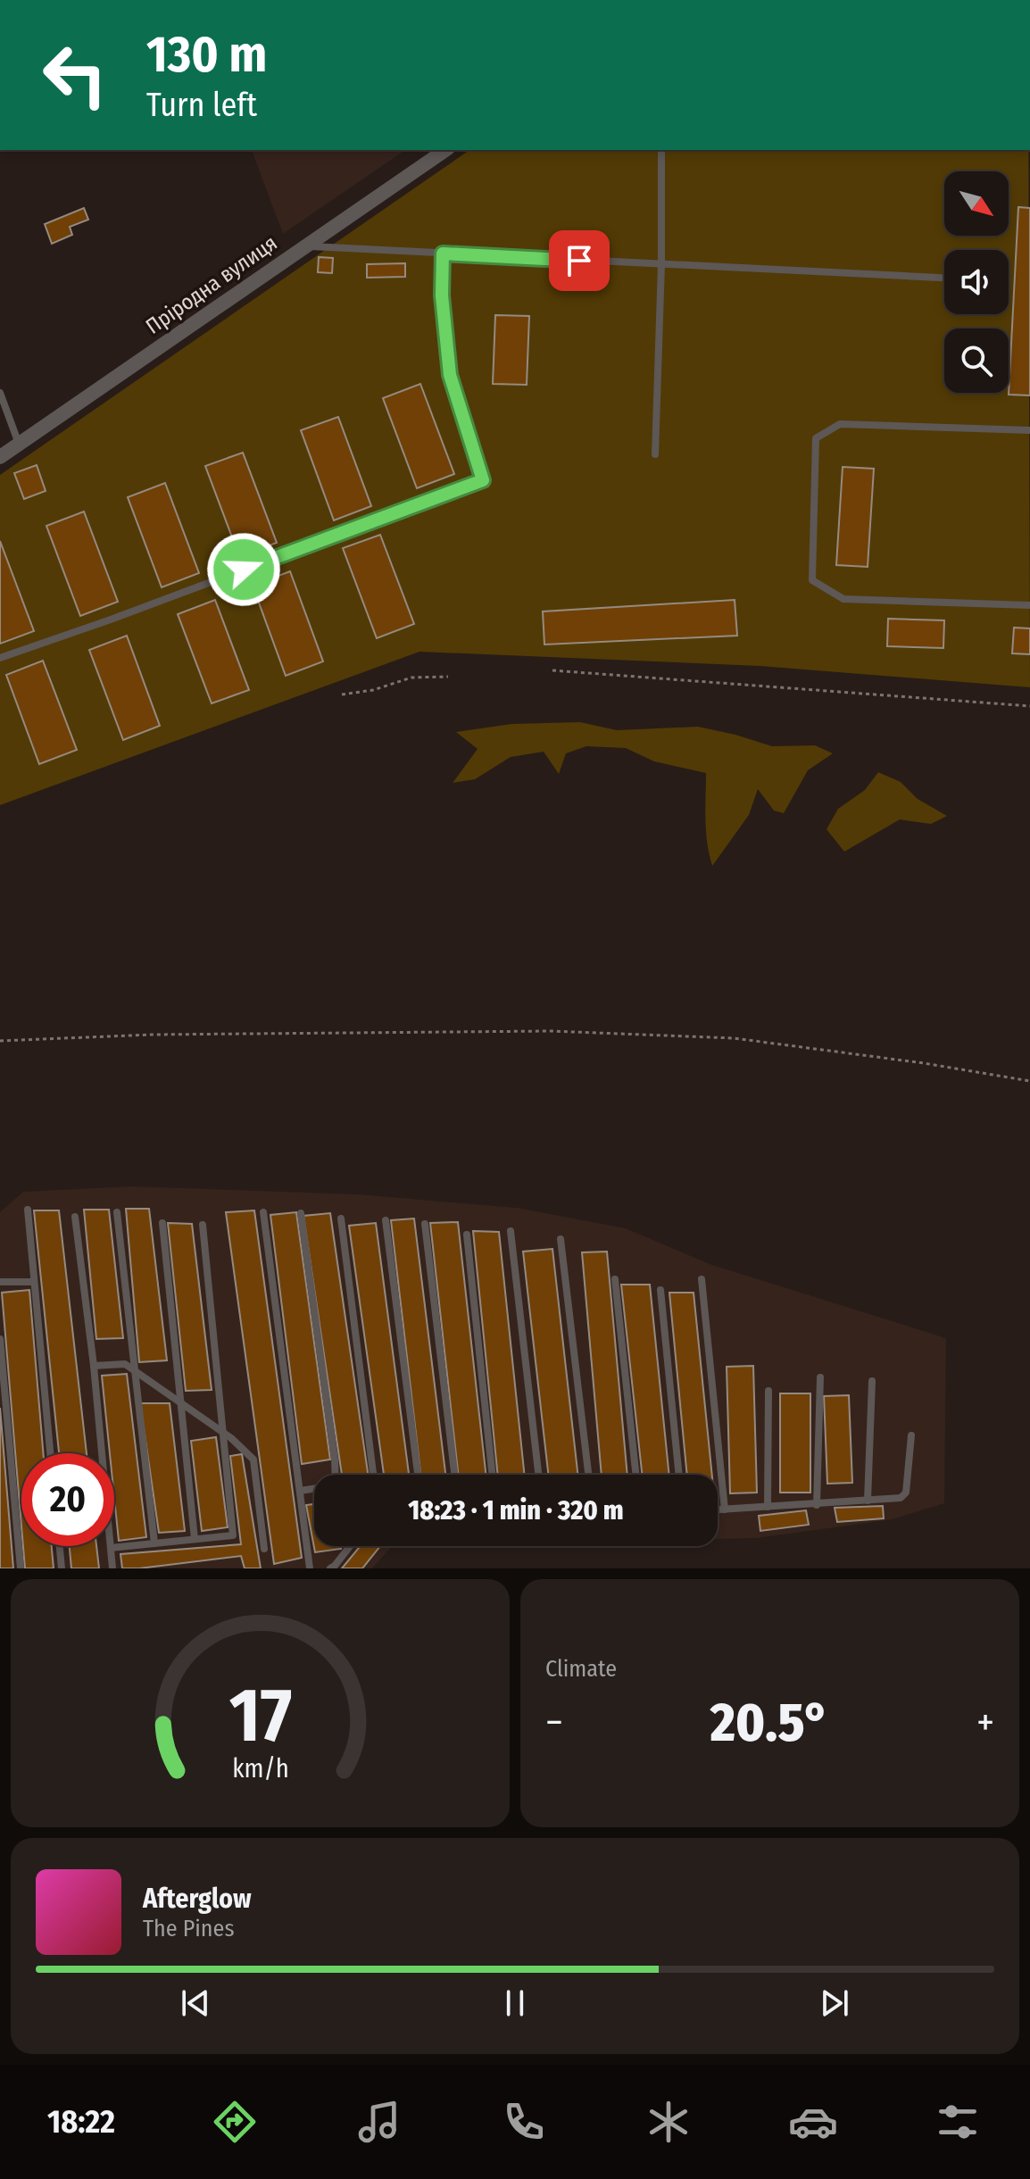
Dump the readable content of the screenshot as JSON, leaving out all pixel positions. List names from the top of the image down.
{
  "streets": {
    "street": ["Пріродна вулиця"]
  },
  "north": "bottom right",
  "page": {
    "turn": ["130 m", "Turn left"],
    "limit": "20",
    "trip": "18:23 · 1 min · 320 m",
    "tile": "Climate",
    "heat": ["−", "20.5°", "+"],
    "song": ["Afterglow", "The Pines"],
    "tabs": "18:22",
    "gauge": ["17", "km/h"]
  }
}
